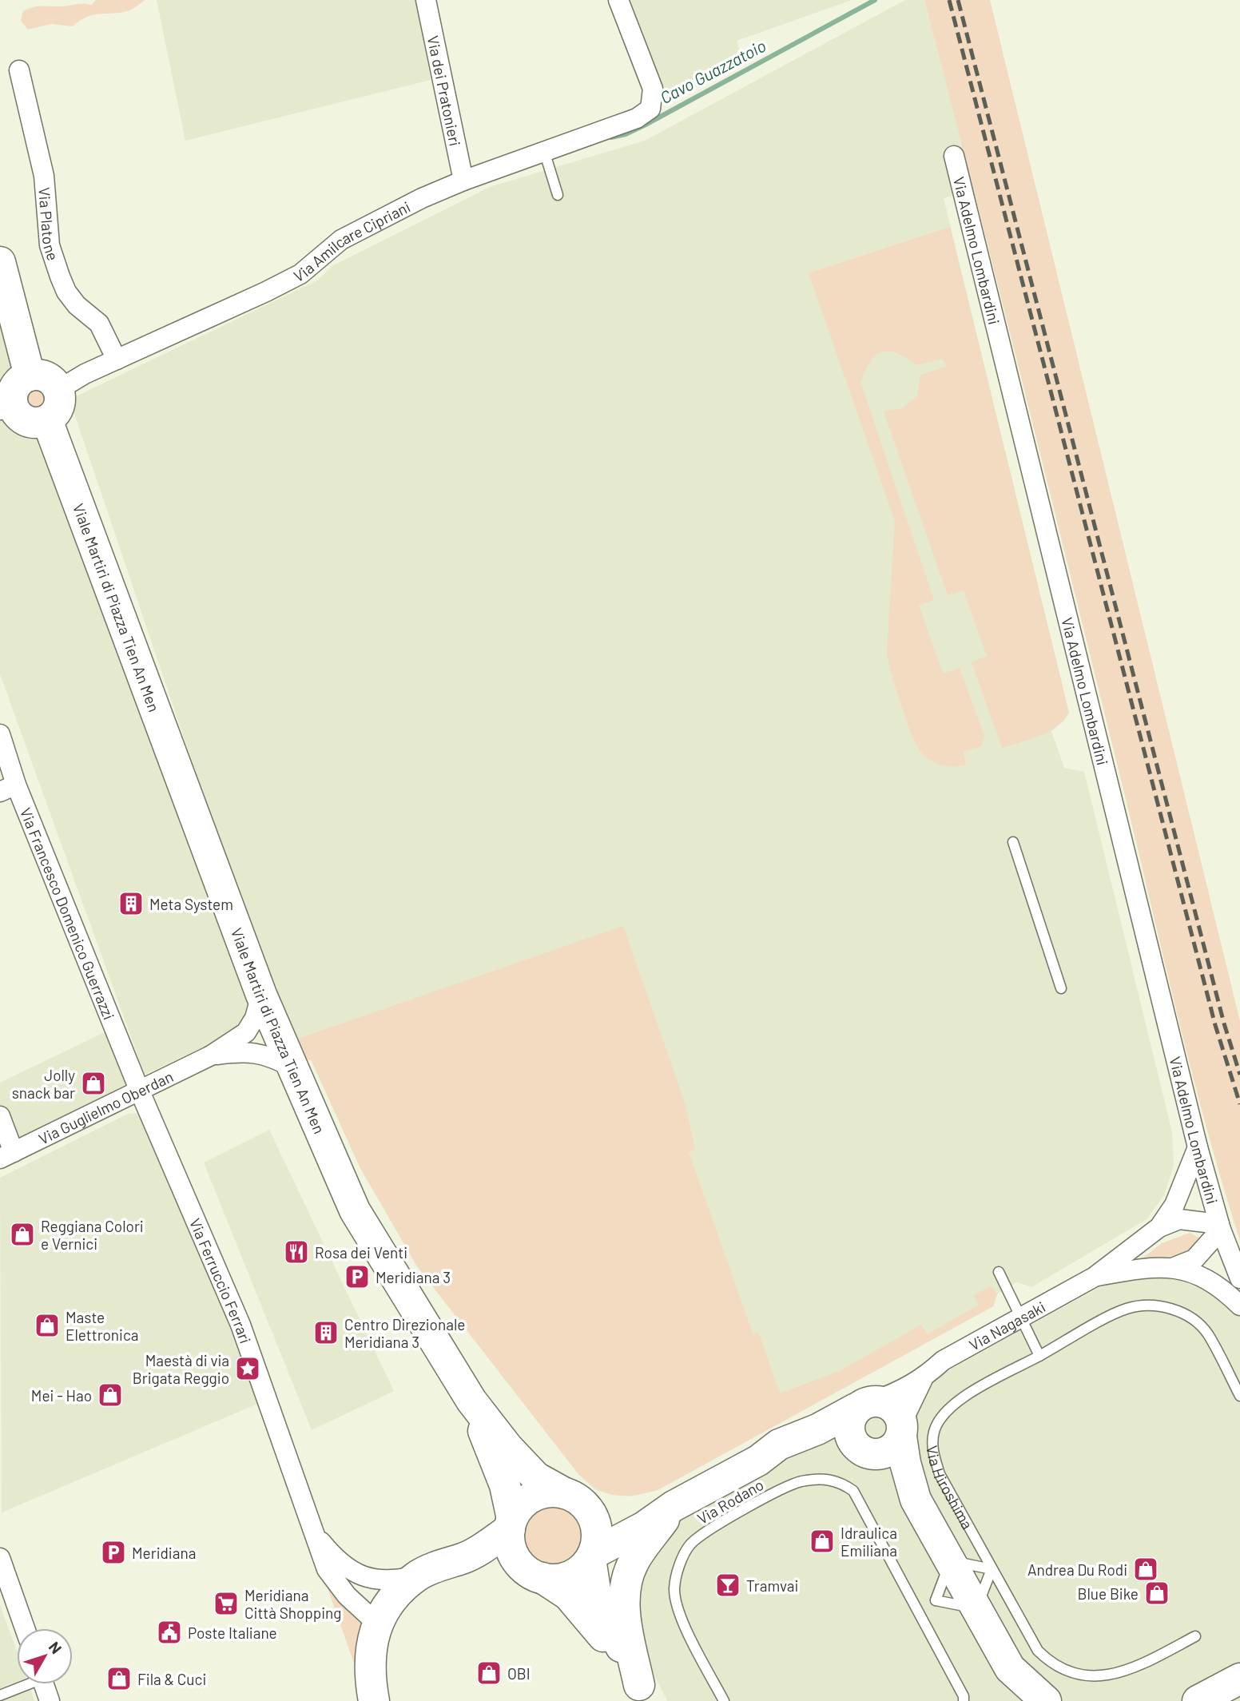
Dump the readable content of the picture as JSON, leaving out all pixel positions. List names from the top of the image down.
{
  "streets": {
    "main road": ["Viale Martiri di Piazza Tien An Men", "Via Nagasaki"],
    "street": [
      "Via dei Pratonieri",
      "Via Platone",
      "Via Amilcare Cipriani",
      "Via Adelmo Lombardini",
      "Via Francesco Domenico Guerrazzi",
      "Via Guglielmo Oberdan",
      "Via Ferruccio Ferrari"
    ],
    "lane": ["Via Hiroshima", "Via Rodano"]
  },
  "crossings": [
    ["Via dei Pratonieri", "Via Amilcare Cipriani"],
    ["Via Platone", "Via Amilcare Cipriani"],
    ["Via Amilcare Cipriani", "Viale Martiri di Piazza Tien An Men"],
    ["Via Adelmo Lombardini", "Via Nagasaki"],
    ["Viale Martiri di Piazza Tien An Men", "Via Guglielmo Oberdan"],
    ["Viale Martiri di Piazza Tien An Men", "Via Nagasaki"],
    ["Via Francesco Domenico Guerrazzi", "Via Guglielmo Oberdan"],
    ["Via Francesco Domenico Guerrazzi", "Via Ferruccio Ferrari"],
    ["Via Guglielmo Oberdan", "Via Ferruccio Ferrari"]
  ],
  "water": ["Cavo Guazzatoio"],
  "places": {
    "building": ["Meta System", "Centro Direzionale Meridiana 3"],
    "shop": [
      "Jolly snack bar",
      "Reggiana Colori e Vernici",
      "Maste Elettronica",
      "Mei - Hao",
      "Idraulica Emiliana",
      "Andrea Du Rodi",
      "Blue Bike",
      "OBI",
      "Fila & Cuci"
    ],
    "restaurant": ["Rosa dei Venti"],
    "parking": ["Meridiana 3", "Meridiana"],
    "place": ["Maestà di via Brigata Reggio"],
    "bar": ["Tramvai"],
    "supermarket": ["Meridiana Città Shopping"],
    "public building": ["Poste Italiane"]
  },
  "north": "top right"
}
